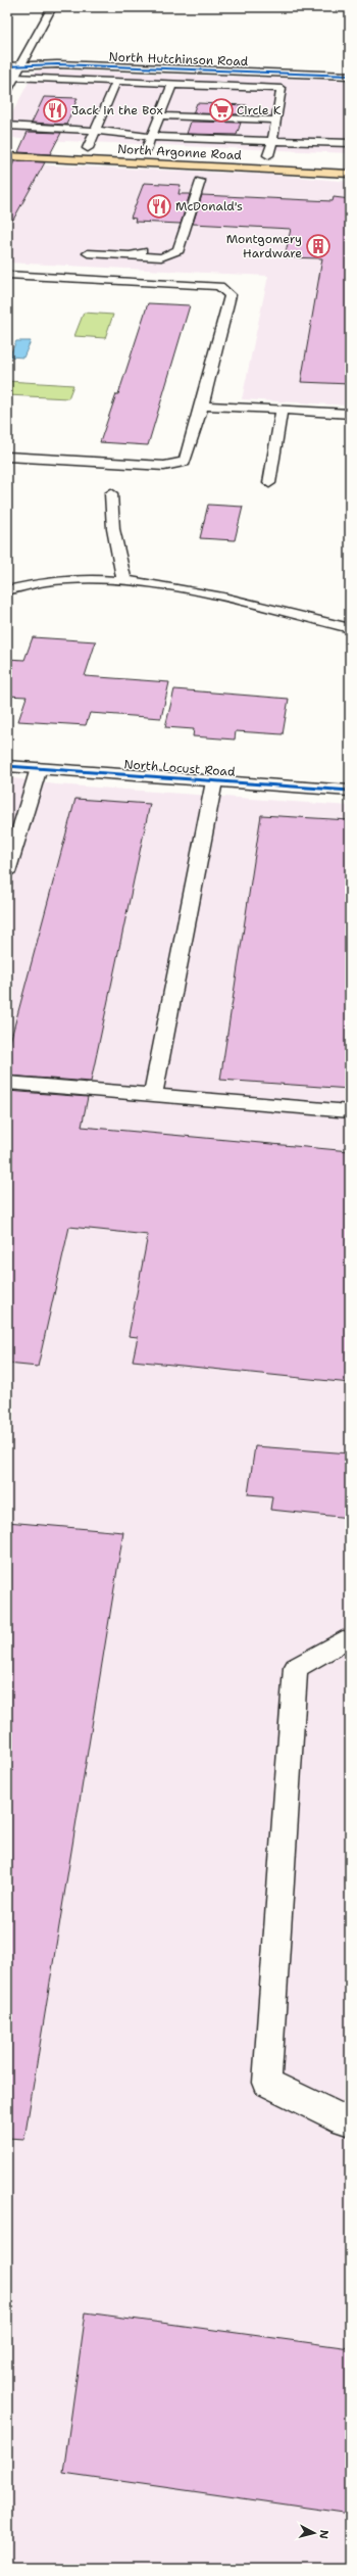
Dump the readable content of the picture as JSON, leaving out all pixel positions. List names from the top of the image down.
{
  "streets": {
    "main road": ["North Argonne Road"],
    "street": ["North Hutchinson Road", "North Locust Road"]
  },
  "places": {
    "restaurant": ["Jack in the Box", "McDonald's"],
    "supermarket": ["Circle K"],
    "building": ["Montgomery Hardware"]
  },
  "north": "right"
}
